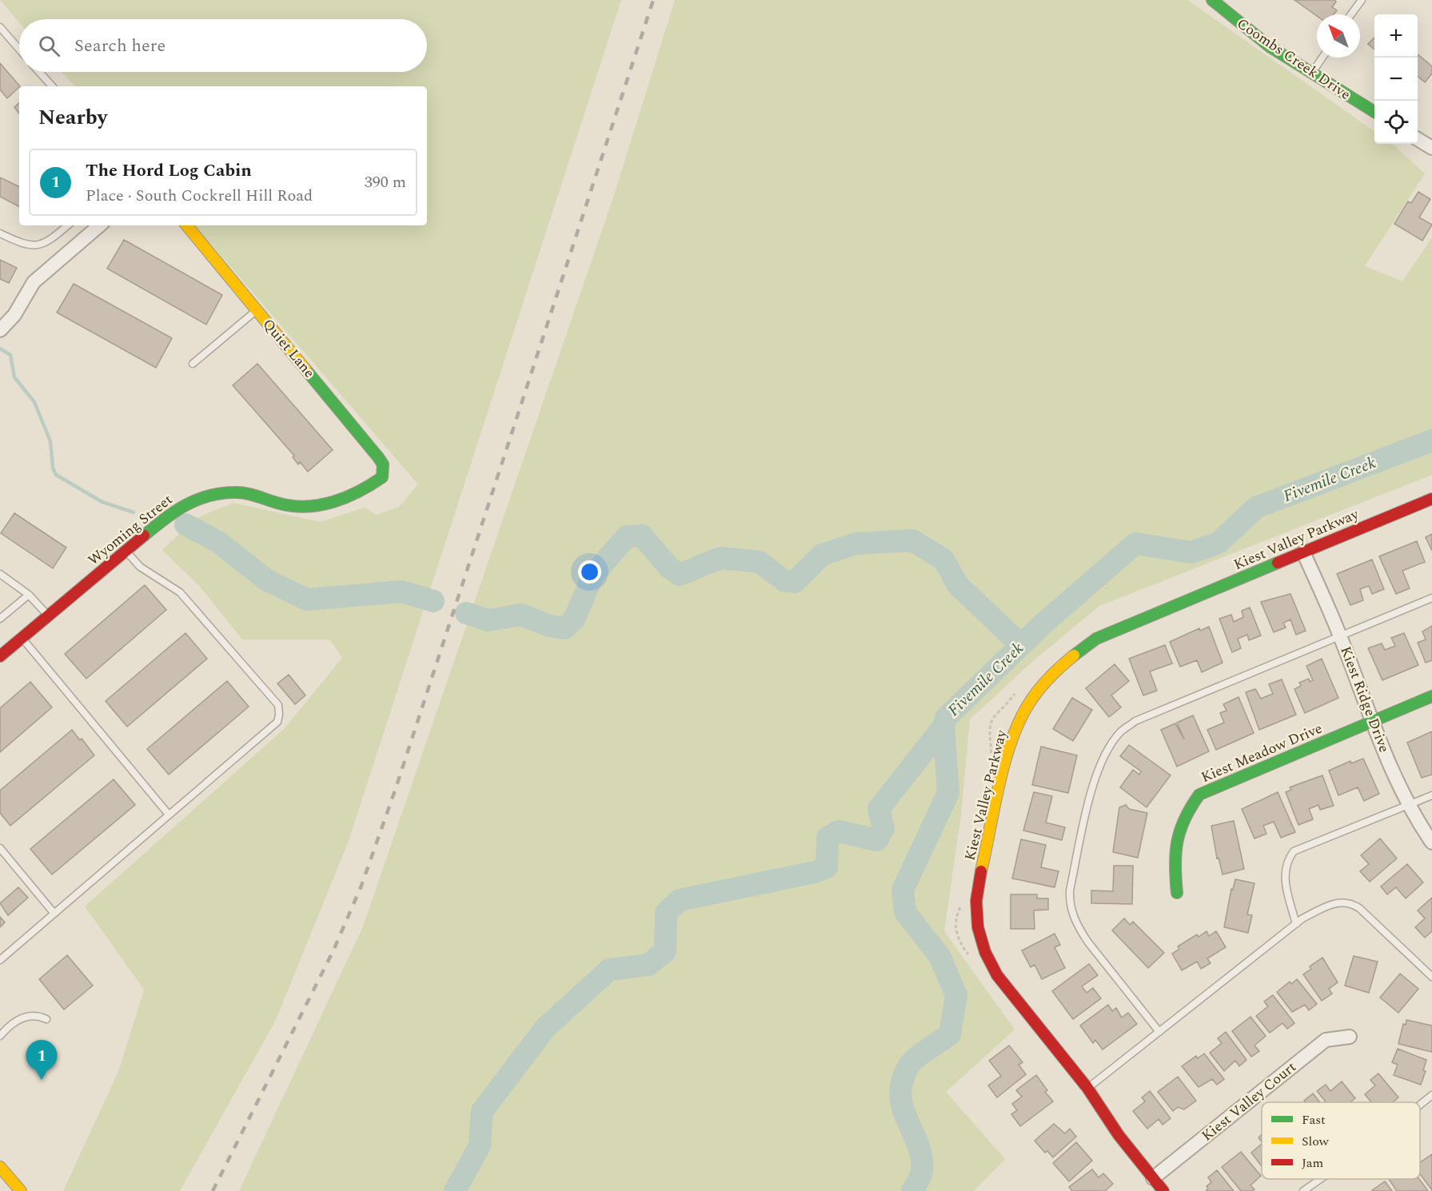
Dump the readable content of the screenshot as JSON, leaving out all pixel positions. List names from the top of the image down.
{
  "streets": {
    "street": [
      "Coombs Creek Drive",
      "Quiet Lane",
      "Wyoming Street",
      "Kiest Valley Parkway",
      "Kiest Ridge Drive",
      "Kiest Meadow Drive",
      "Kiest Valley Court"
    ]
  },
  "crossings": [
    ["Quiet Lane", "Wyoming Street"],
    ["Kiest Valley Parkway", "Kiest Ridge Drive"],
    ["Kiest Valley Parkway", "Kiest Valley Court"],
    ["Kiest Ridge Drive", "Kiest Meadow Drive"]
  ],
  "water": ["Fivemile Creek"],
  "legend": ["Fast", "Slow", "Jam"],
  "north": "top left",
  "page": {
    "map_buttons": ["+", "−"],
    "search": "Search here",
    "heading": "Nearby",
    "list": [
      {
        "mark": "1",
        "name": "The Hord Log Cabin",
        "note": "Place · South Cockrell Hill Road",
        "value": "390 m"
      }
    ],
    "pins": "1"
  }
}
